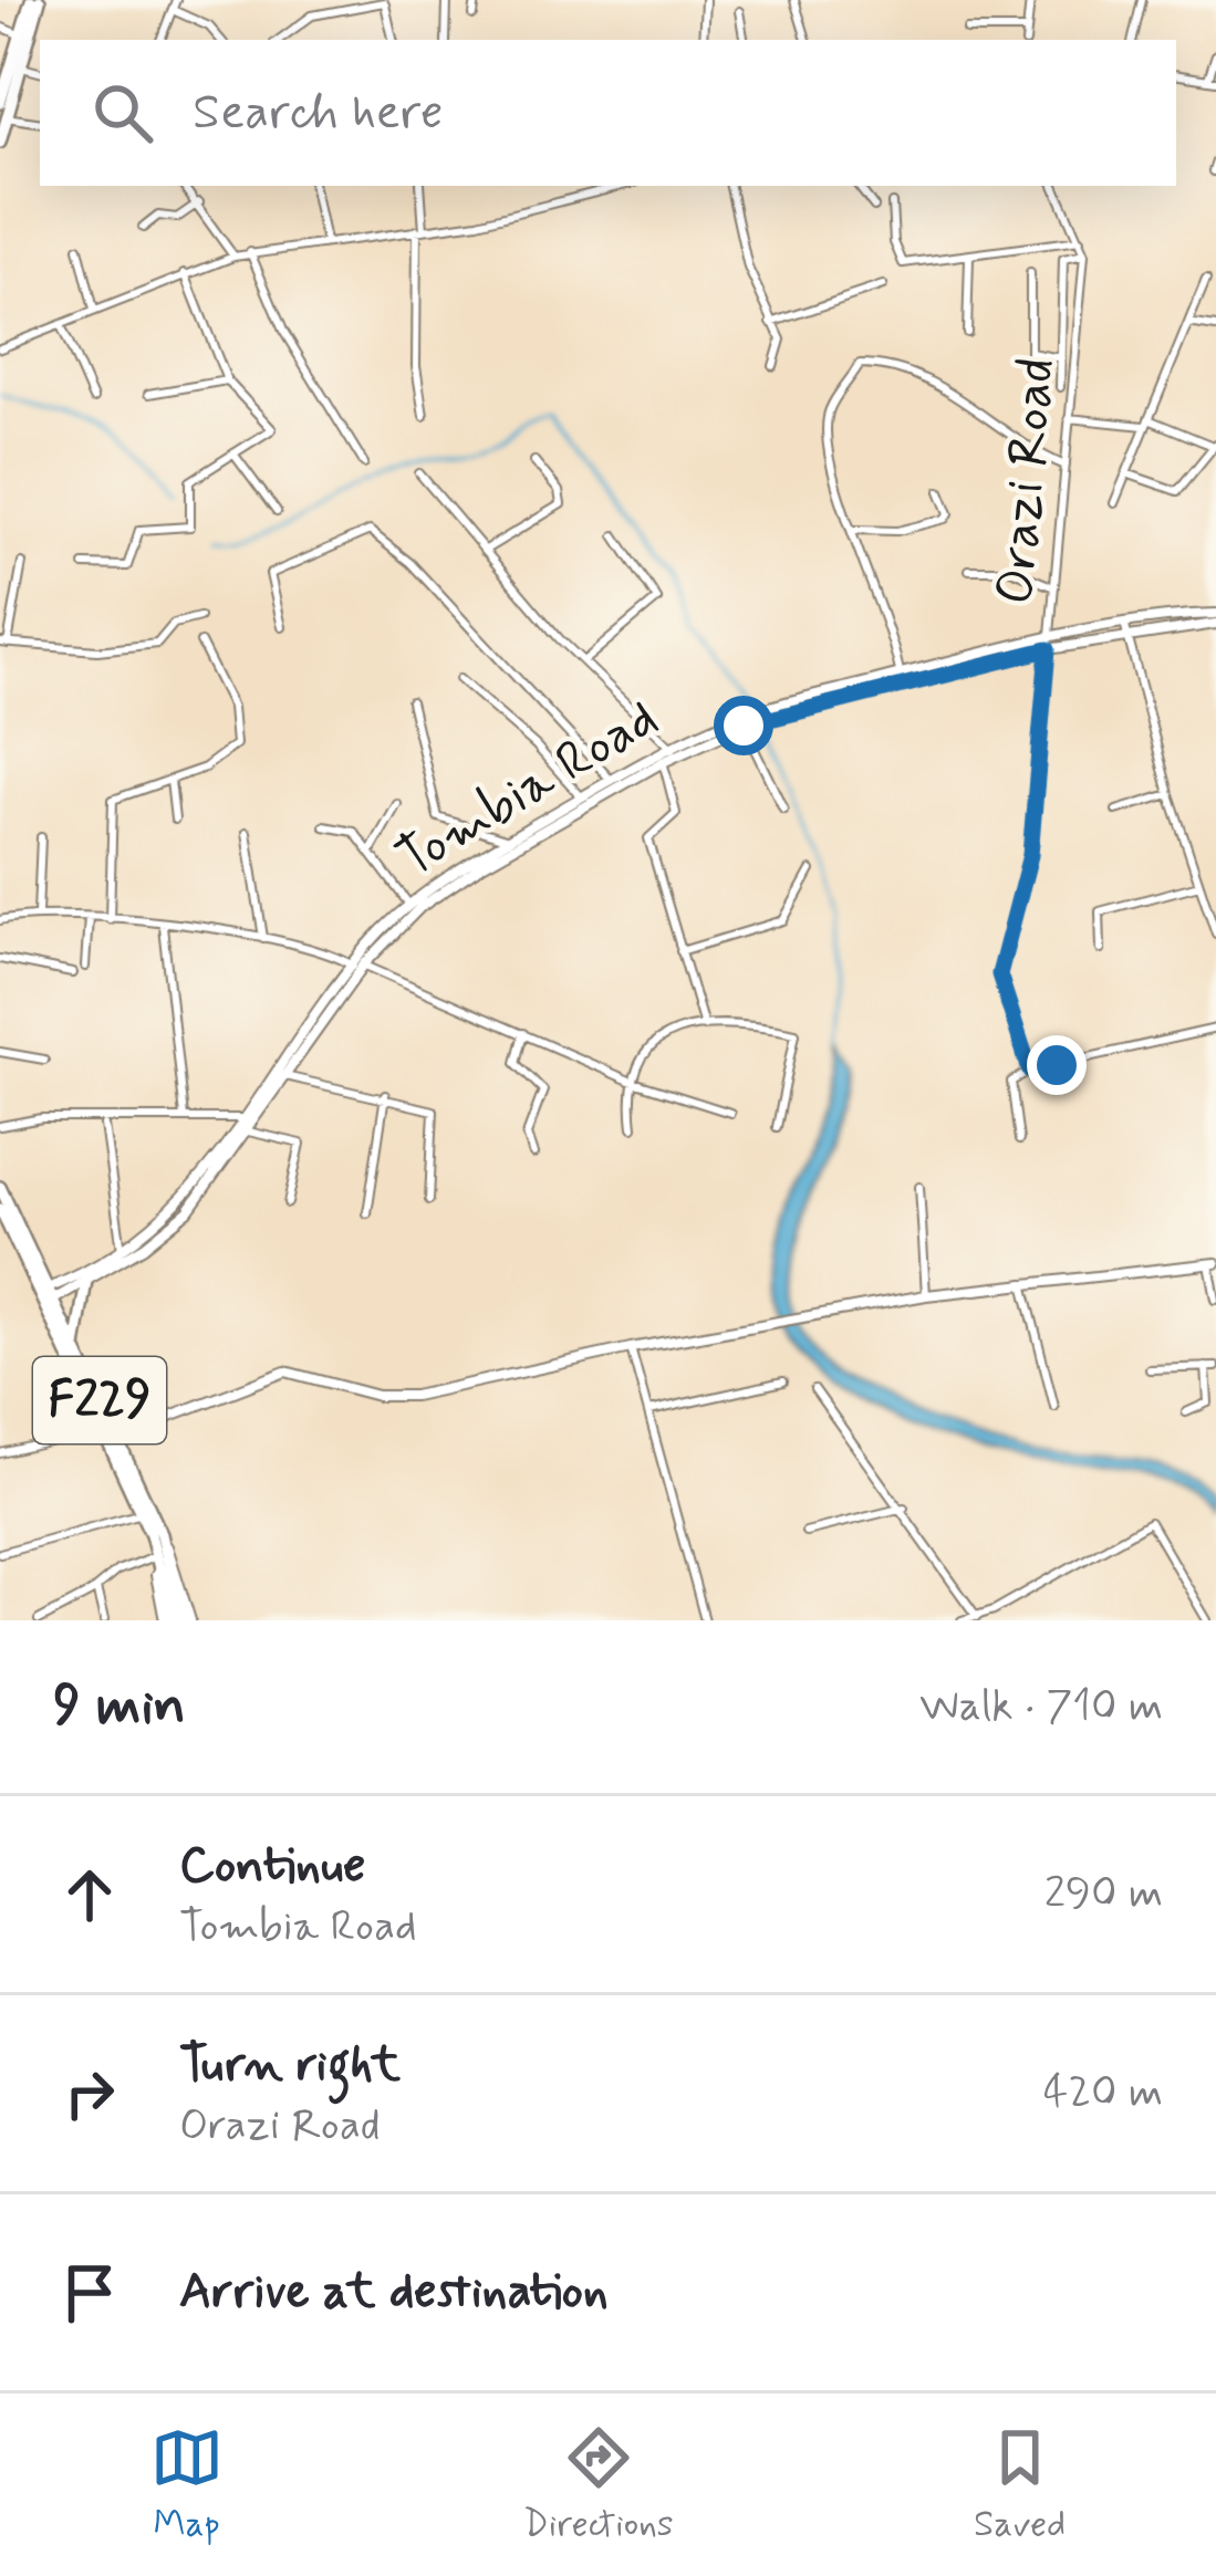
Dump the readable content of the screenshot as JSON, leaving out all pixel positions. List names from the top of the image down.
{
  "streets": {
    "main road": ["Tombia Road", "F229"],
    "street": ["Orazi Road"]
  },
  "crossings": [
    ["Orazi Road", "Tombia Road"],
    ["Tombia Road", "F229"]
  ],
  "page": {
    "search": "Search here",
    "heading": ["9 min", "Walk · 710 m"],
    "list": [
      ["Continue", "Tombia Road", "290 m"],
      ["Turn right", "Orazi Road", "420 m"],
      "Arrive at destination"
    ],
    "nav": ["Map", "Directions", "Saved"]
  }
}
